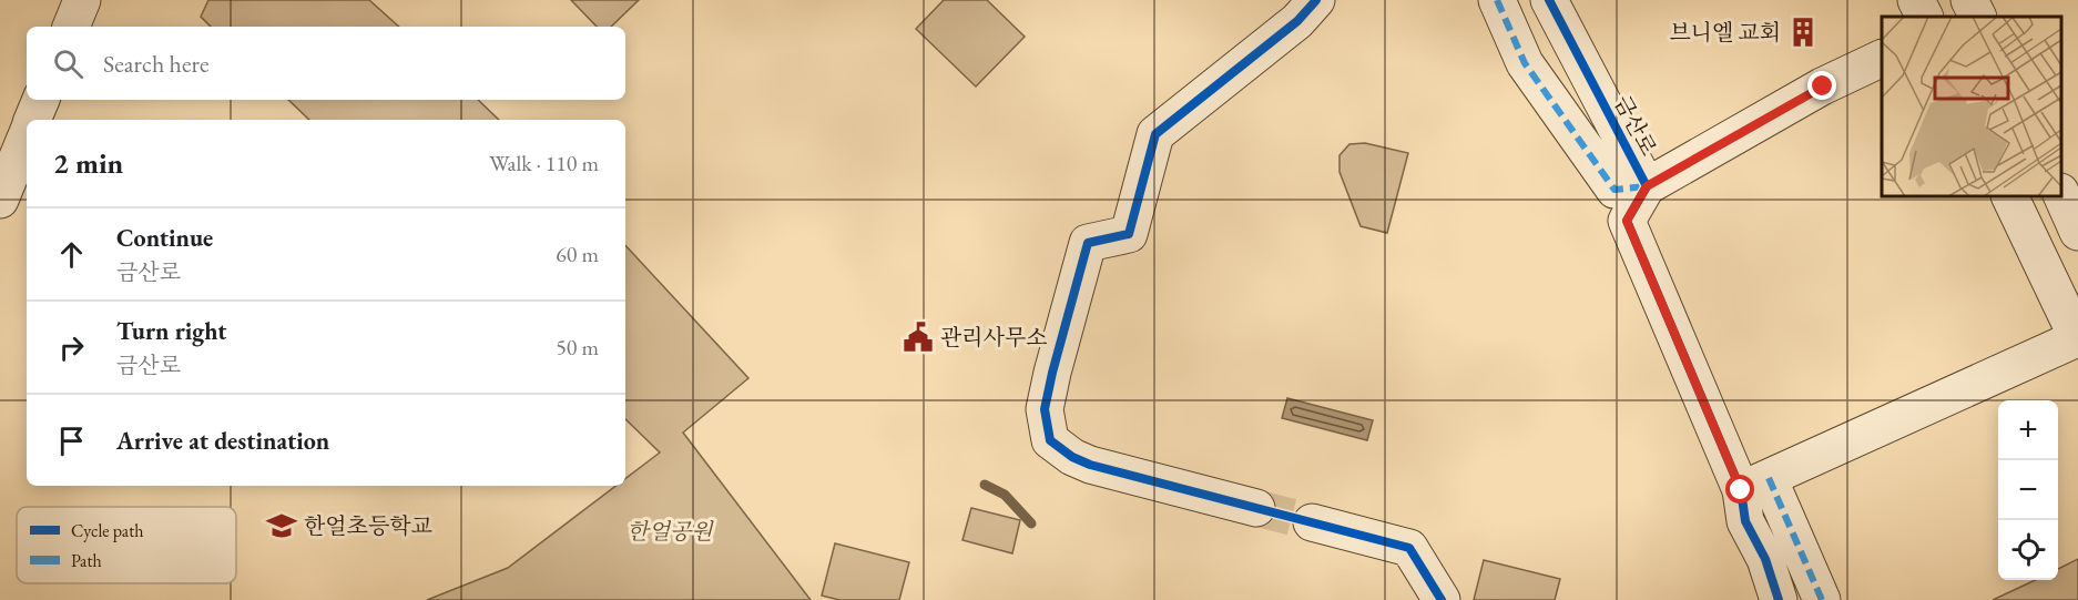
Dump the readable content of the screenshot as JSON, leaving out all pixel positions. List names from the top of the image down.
{
  "streets": {
    "street": ["금산로"]
  },
  "parks": ["한얼공원"],
  "places": {
    "building": ["브니엘 교회"],
    "public building": ["관리사무소"],
    "school or university": ["한얼초등학교"]
  },
  "legend": ["Cycle path", "Path"],
  "page": {
    "search": "Search here",
    "heading": ["2 min", "Walk · 110 m"],
    "list": [
      ["Continue", "금산로", "60 m"],
      ["Turn right", "금산로", "50 m"],
      "Arrive at destination"
    ],
    "map_buttons": ["+", "−"]
  }
}
